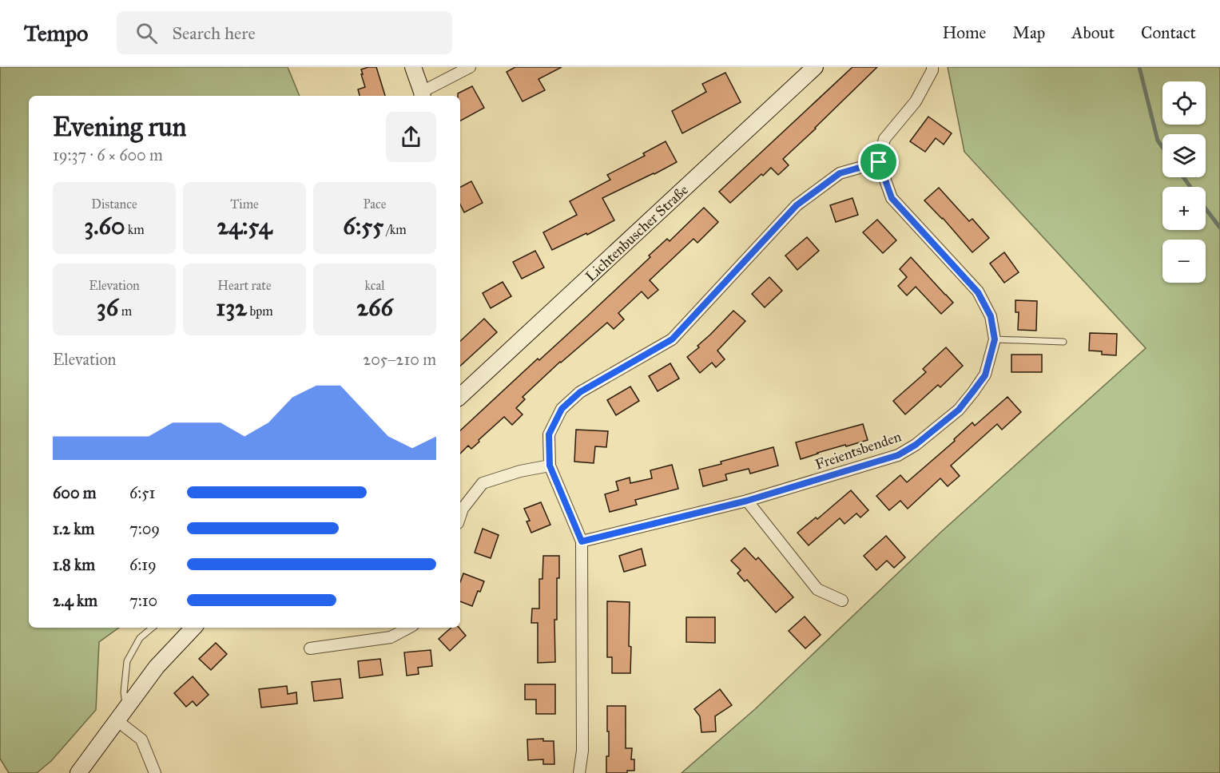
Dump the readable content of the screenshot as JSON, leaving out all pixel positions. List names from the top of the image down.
{
  "streets": {
    "street": ["Lichtenbuscher Straße", "Freientsbenden"]
  },
  "page": {
    "header": "Tempo",
    "search": "Search here",
    "nav": [
      "Home",
      "Map",
      "About",
      "Contact"
    ],
    "map_buttons": ["+", "−"],
    "heading": ["Evening run", "19:37 · 6 × 600 m"],
    "stats": [
      ["Distance", "3.60 km"],
      ["Time", "24:54"],
      ["Pace", "6:55 /km"],
      ["Elevation", "36 m"],
      ["Heart rate", "132 bpm"],
      ["kcal", "266"]
    ],
    "chart": ["Elevation", "205–210 m"],
    "list": [
      {
        "name": "600 m",
        "note": "6:51"
      },
      {
        "name": "1.2 km",
        "note": "7:09"
      },
      {
        "name": "1.8 km",
        "note": "6:19"
      },
      {
        "name": "2.4 km",
        "note": "7:10"
      }
    ]
  }
}
